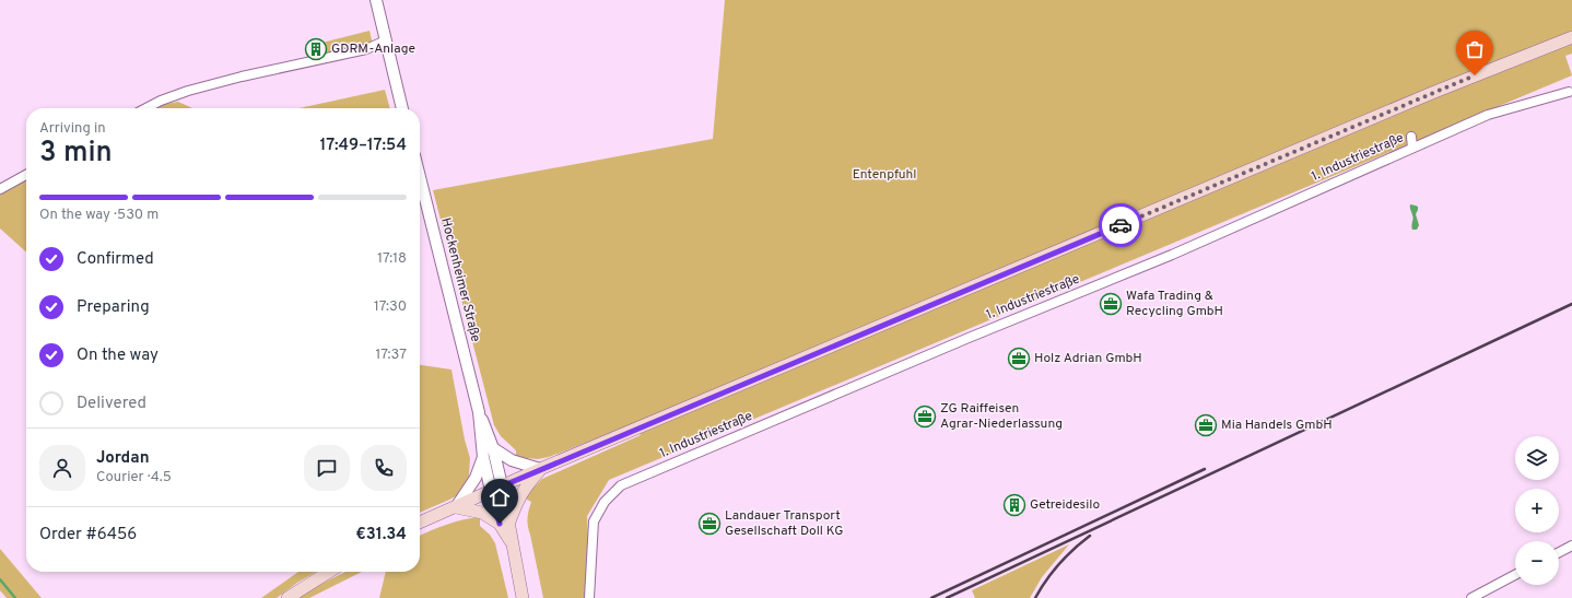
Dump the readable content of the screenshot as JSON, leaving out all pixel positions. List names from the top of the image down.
{
  "streets": {
    "main road": ["Hockenheimer Straße"],
    "street": ["1. Industriestraße"]
  },
  "parks": ["Entenpfuhl"],
  "places": {
    "building": ["GDRM-Anlage", "Getreidesilo"],
    "office": [
      "Wafa Trading & Recycling GmbH",
      "Holz Adrian GmbH",
      "ZG Raiffeisen Agrar-Niederlassung",
      "Mia Handels GmbH",
      "Landauer Transport Gesellschaft Doll KG"
    ]
  },
  "page": {
    "heading": ["3 min", "Arriving in", "17:49–17:54"],
    "panel": [
      "Jordan",
      "Courier · 4.5",
      "Order #6456",
      "€31.34"
    ],
    "bar": "On the way · 530 m",
    "list": [
      ["Confirmed", "17:18"],
      ["Preparing", "17:30"],
      ["On the way", "17:37"],
      "Delivered"
    ],
    "map_buttons": ["+", "−"]
  }
}
